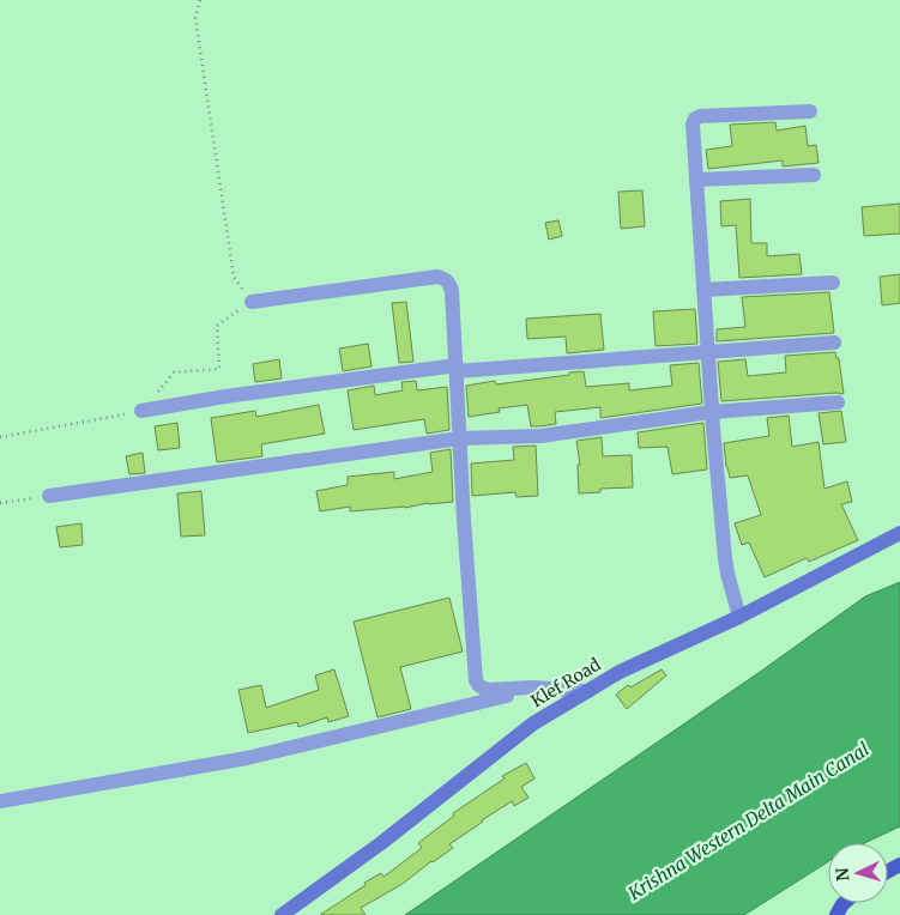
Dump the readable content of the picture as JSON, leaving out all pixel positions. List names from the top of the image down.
{
  "streets": {
    "main road": ["Klef Road"]
  },
  "water": ["Krishna Western Delta Main Canal"],
  "north": "left"
}
